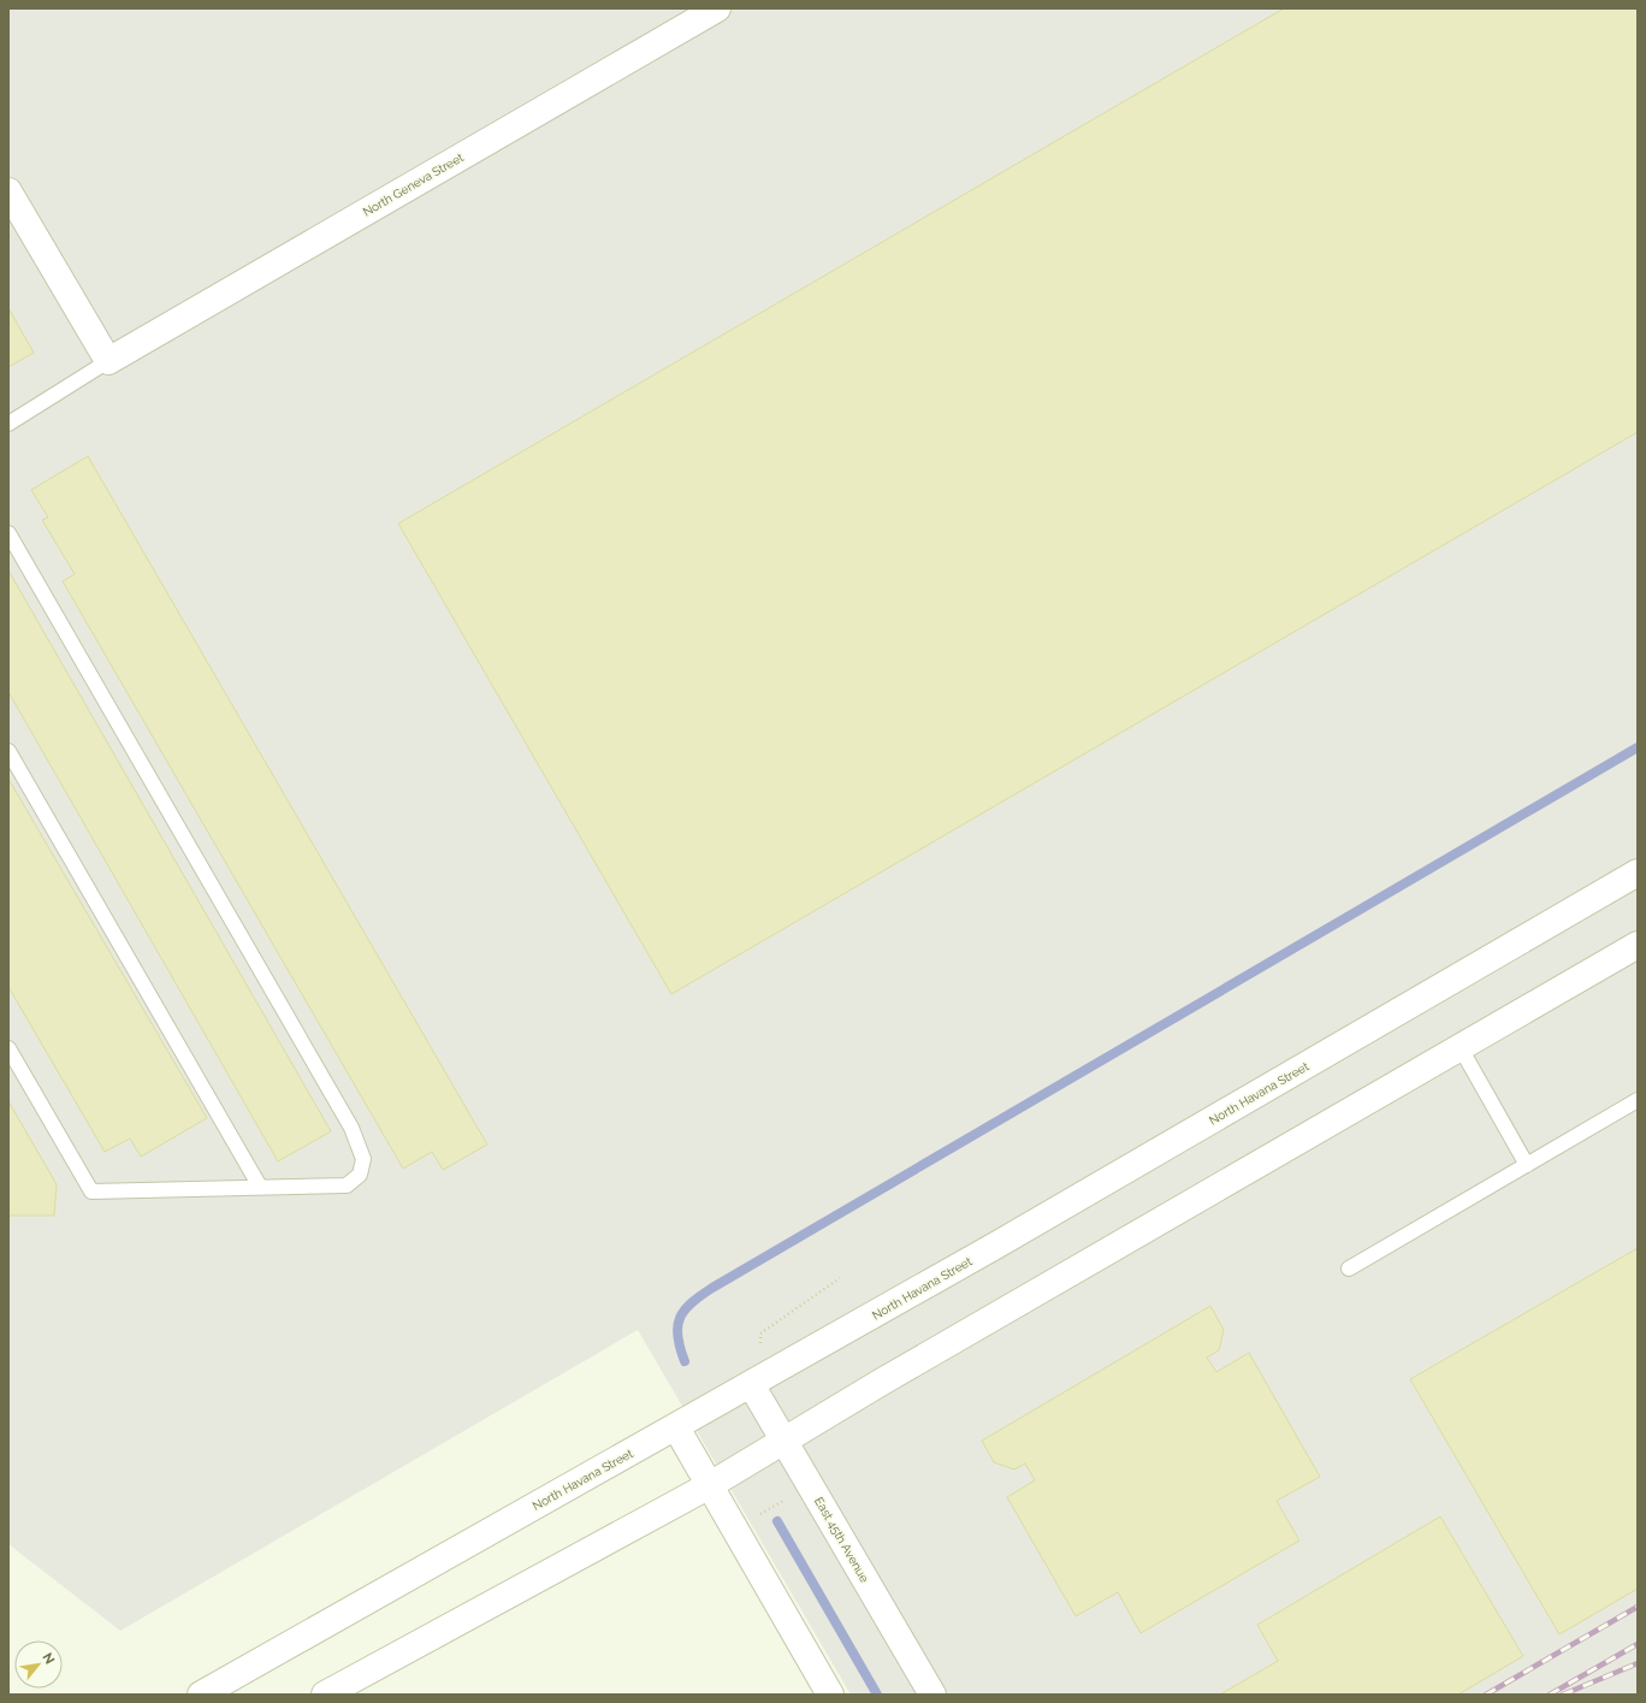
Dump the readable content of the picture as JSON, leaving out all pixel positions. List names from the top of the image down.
{
  "streets": {
    "main road": ["North Geneva Street", "North Havana Street", "East 45th Avenue"]
  },
  "crossings": [
    ["North Havana Street", "East 45th Avenue"]
  ],
  "north": "top right"
}
